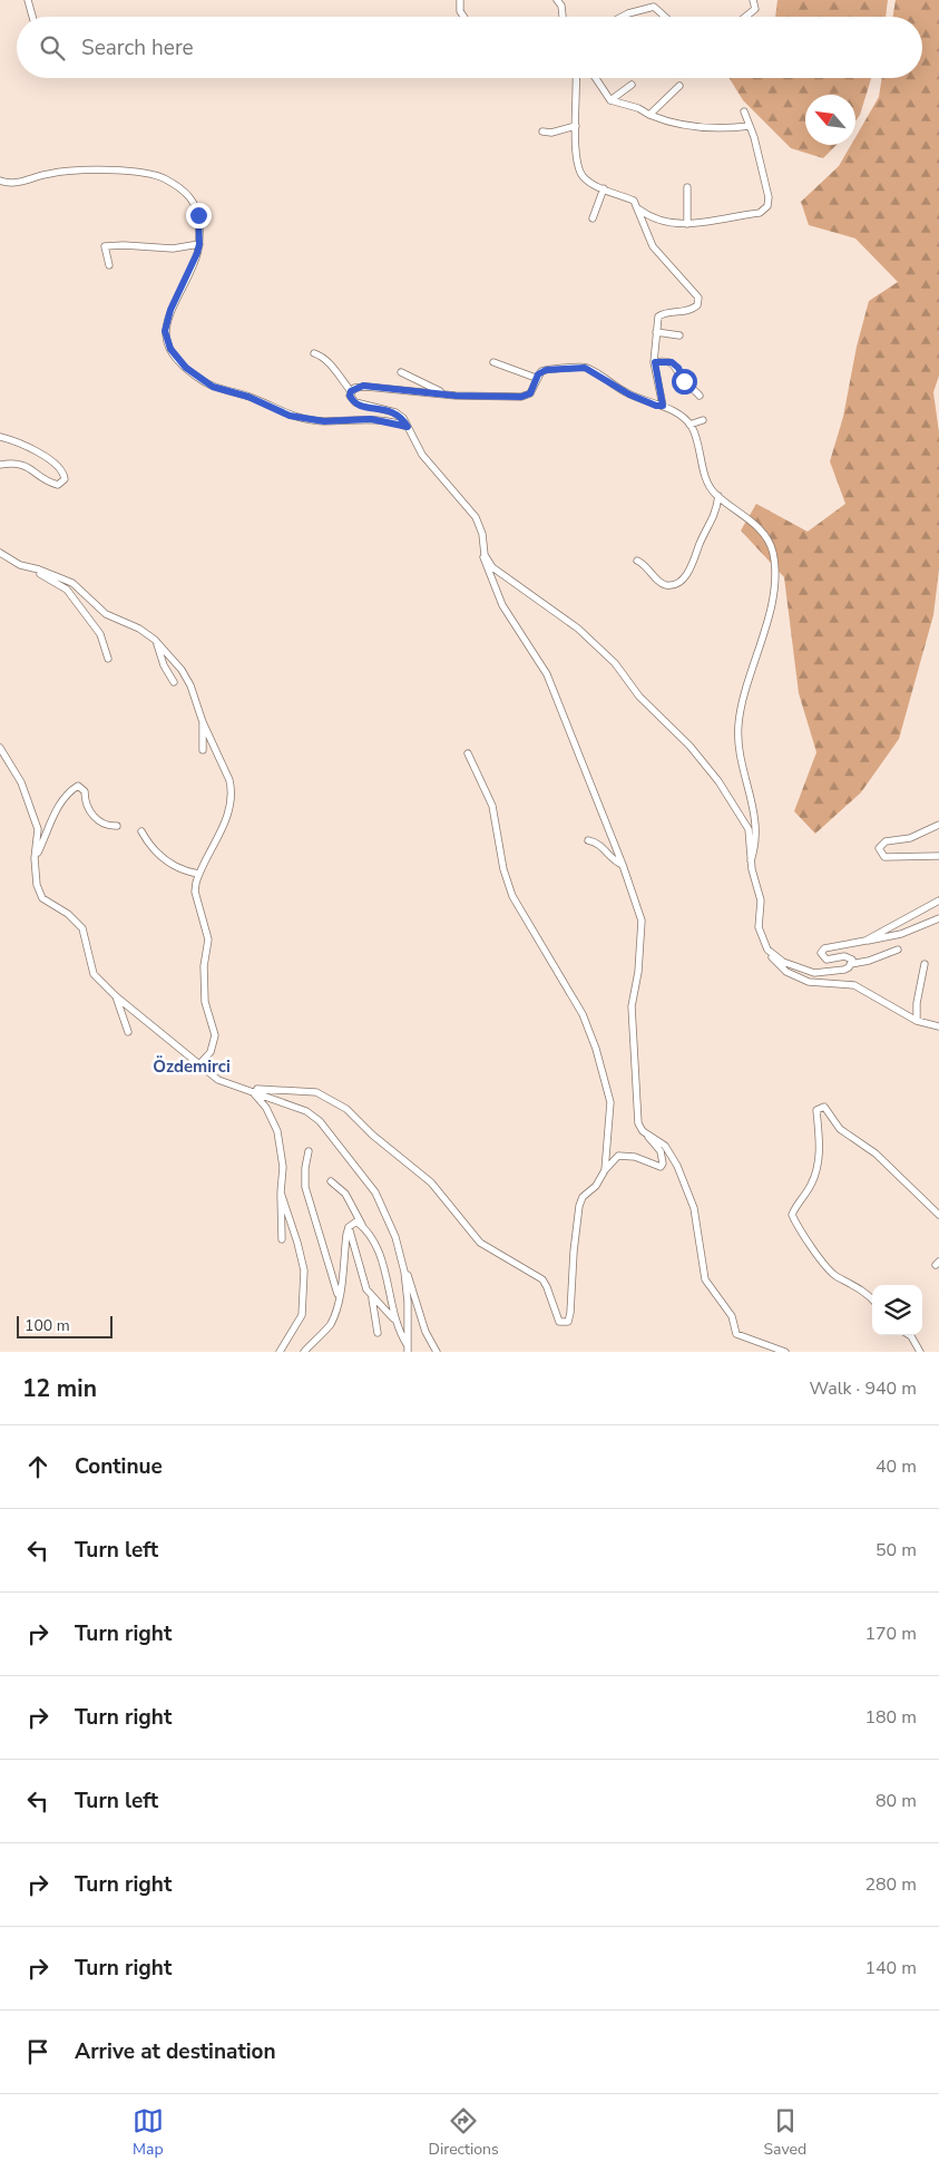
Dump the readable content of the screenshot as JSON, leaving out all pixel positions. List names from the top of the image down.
{
  "districts": ["Özdemirci"],
  "scale_bar": "100 m",
  "north": "top left",
  "page": {
    "search": "Search here",
    "scale": "100 m",
    "heading": ["12 min", "Walk · 940 m"],
    "list": [
      ["Continue", "40 m"],
      ["Turn left", "50 m"],
      ["Turn right", "170 m"],
      ["Turn right", "180 m"],
      ["Turn left", "80 m"],
      ["Turn right", "280 m"],
      ["Turn right", "140 m"],
      "Arrive at destination"
    ],
    "nav": ["Map", "Directions", "Saved"]
  }
}
